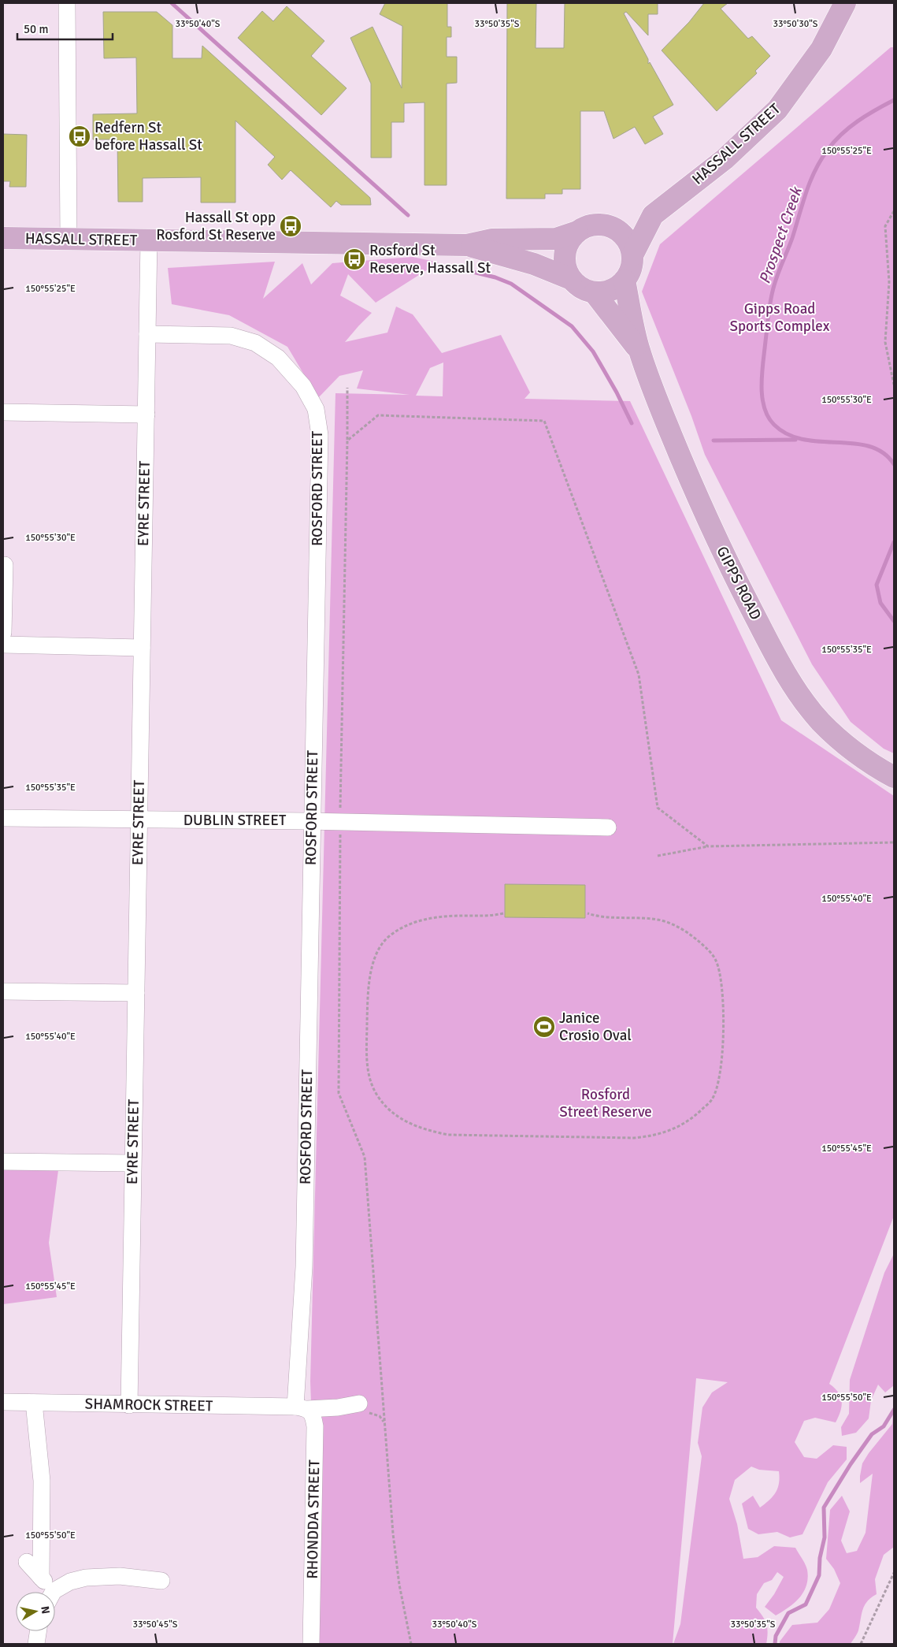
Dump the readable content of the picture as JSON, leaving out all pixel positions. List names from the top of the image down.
{
  "streets": {
    "main road": ["HASSALL STREET", "GIPPS ROAD"],
    "street": [
      "ROSFORD STREET",
      "EYRE STREET",
      "DUBLIN STREET",
      "SHAMROCK STREET",
      "RHONDDA STREET"
    ]
  },
  "crossings": [
    ["HASSALL STREET", "EYRE STREET"],
    ["HASSALL STREET", "GIPPS ROAD"],
    ["ROSFORD STREET", "EYRE STREET"],
    ["ROSFORD STREET", "DUBLIN STREET"],
    ["ROSFORD STREET", "SHAMROCK STREET"],
    ["ROSFORD STREET", "RHONDDA STREET"],
    ["EYRE STREET", "DUBLIN STREET"],
    ["EYRE STREET", "SHAMROCK STREET"],
    ["SHAMROCK STREET", "RHONDDA STREET"]
  ],
  "water": ["Prospect Creek"],
  "parks": ["Gipps Road Sports Complex", "Rosford Street Reserve"],
  "places": {
    "bus stop": ["Redfern St before Hassall St", "Hassall St opp Rosford St Reserve", "Rosford St Reserve, Hassall St"],
    "sports": ["Janice Crosio Oval"]
  },
  "scale_bar": "50 m",
  "north": "right",
  "coordinates": [
    "33°50'40\"S",
    "33°50'35\"S",
    "33°50'30\"S",
    "150°55'25\"E",
    "150°55'30\"E",
    "150°55'35\"E",
    "150°55'40\"E",
    "150°55'45\"E",
    "150°55'50\"E",
    "33°50'45\"S"
  ]
}
